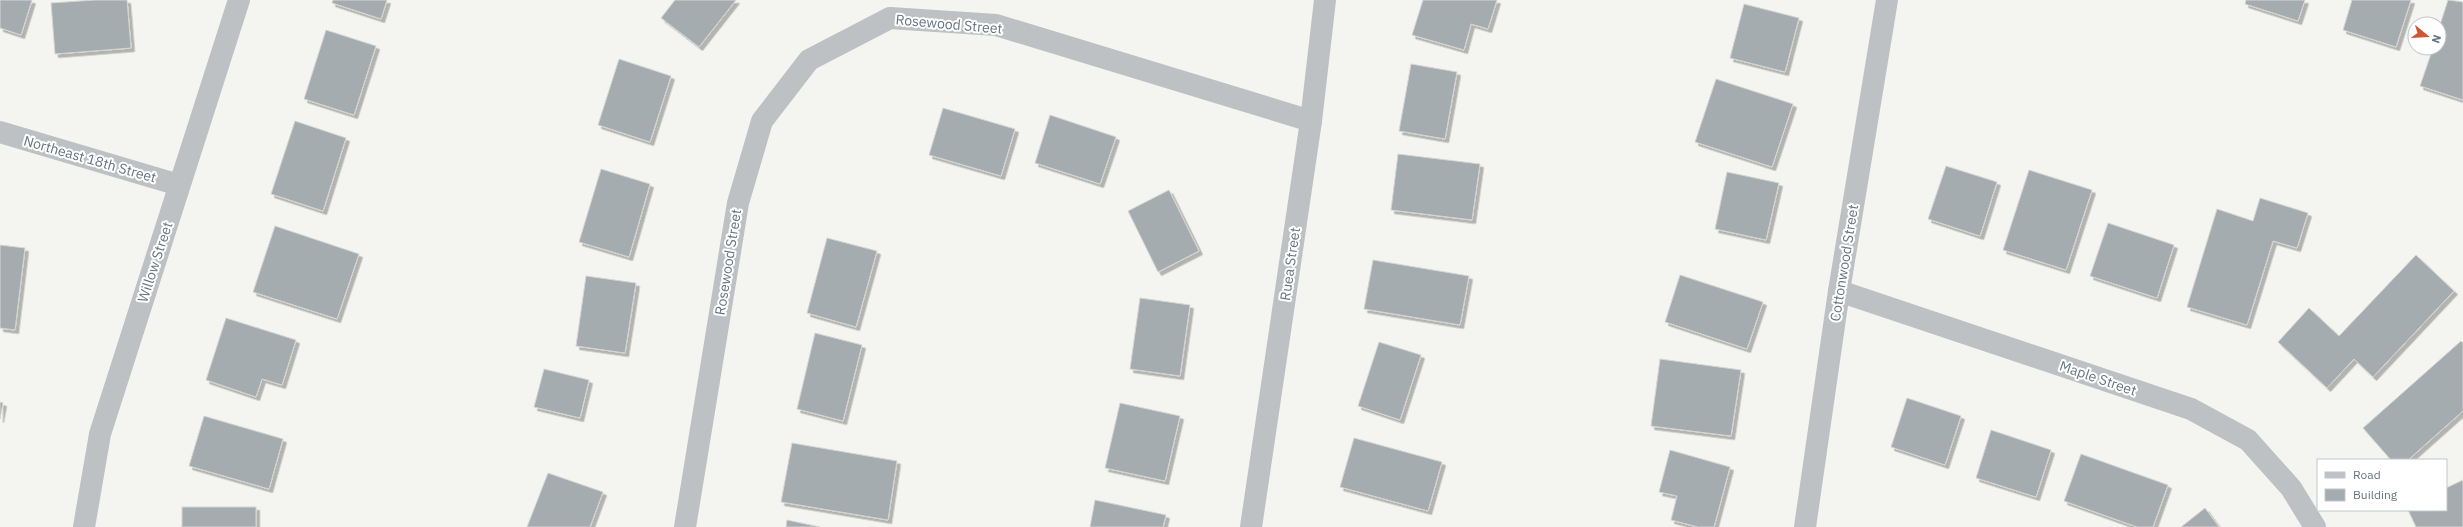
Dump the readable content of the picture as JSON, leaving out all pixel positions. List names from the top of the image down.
{
  "streets": {
    "street": [
      "Rosewood Street",
      "Northeast 18th Street",
      "Willow Street",
      "Cottonwood Street",
      "Ruea Street",
      "Maple Street"
    ]
  },
  "crossings": [
    ["Rosewood Street", "Ruea Street"],
    ["Northeast 18th Street", "Willow Street"],
    ["Cottonwood Street", "Maple Street"]
  ],
  "legend": ["Road", "Building"],
  "north": "right"
}
